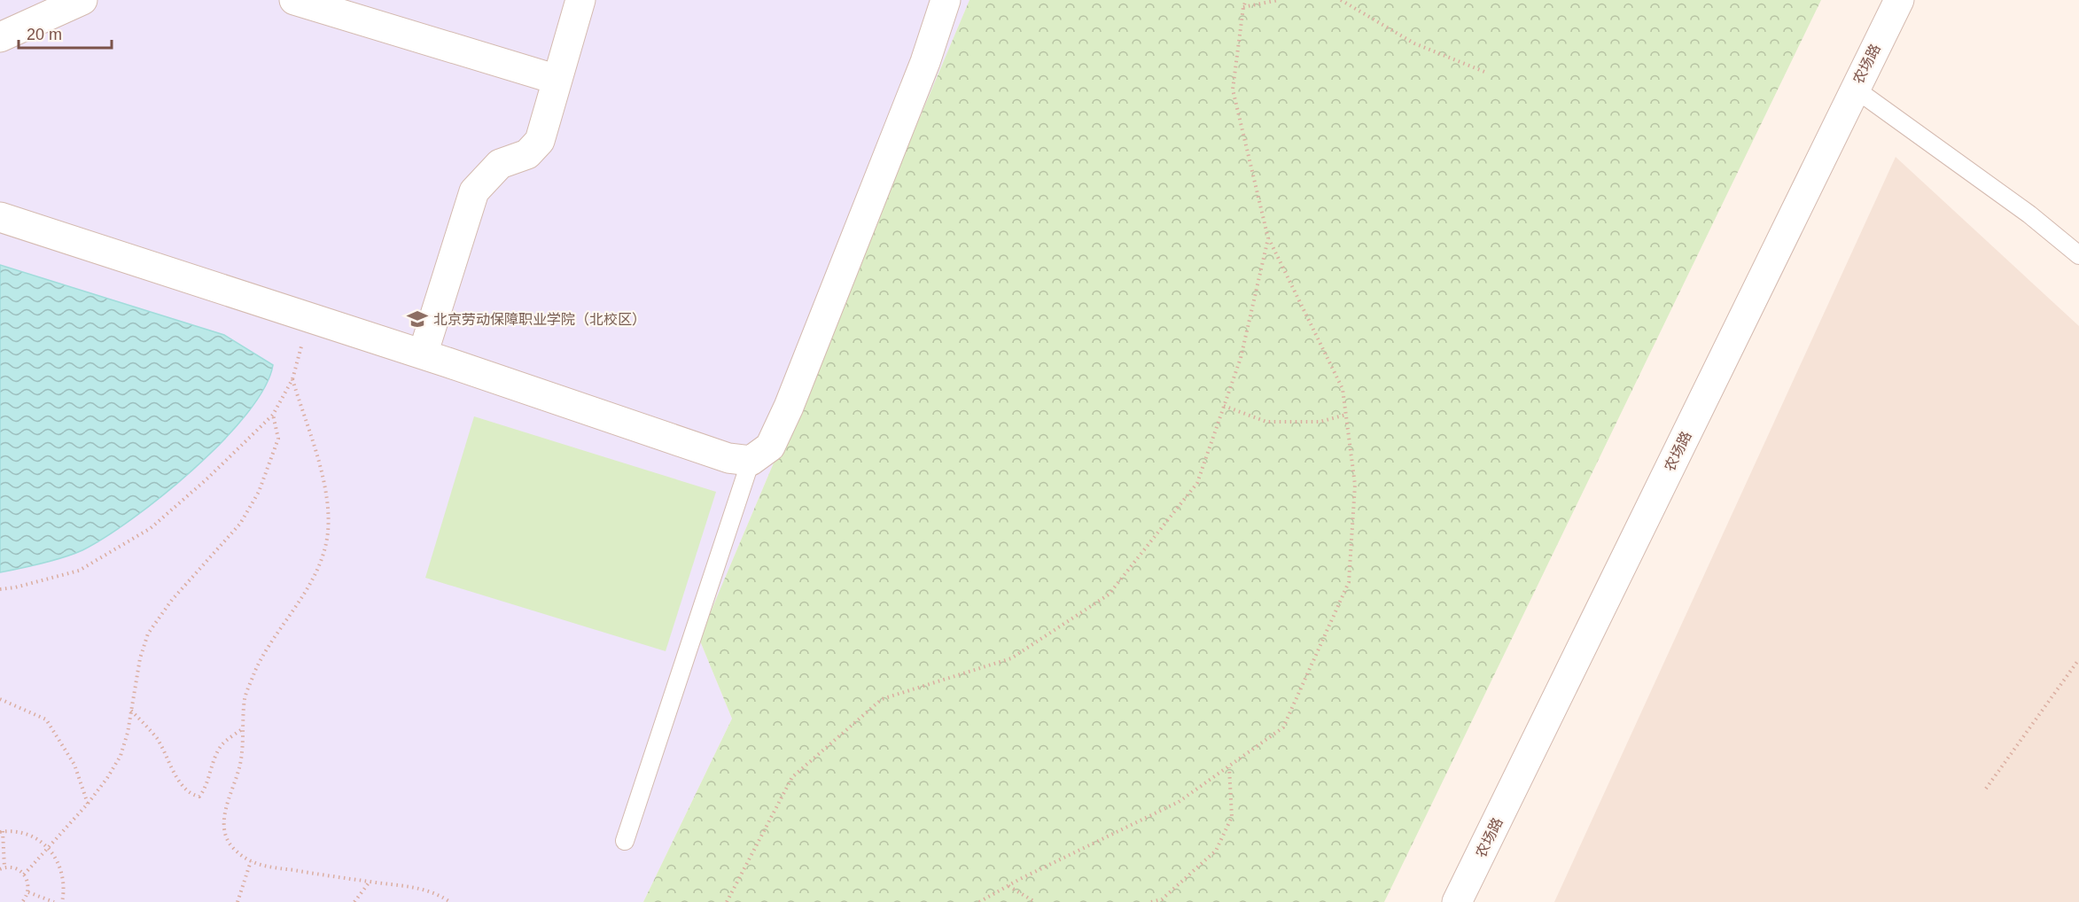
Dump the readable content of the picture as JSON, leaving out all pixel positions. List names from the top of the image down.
{
  "streets": {
    "street": ["农场路"]
  },
  "places": {
    "school or university": ["北京劳动保障职业学院（北校区）"]
  },
  "scale_bar": "20 m"
}
